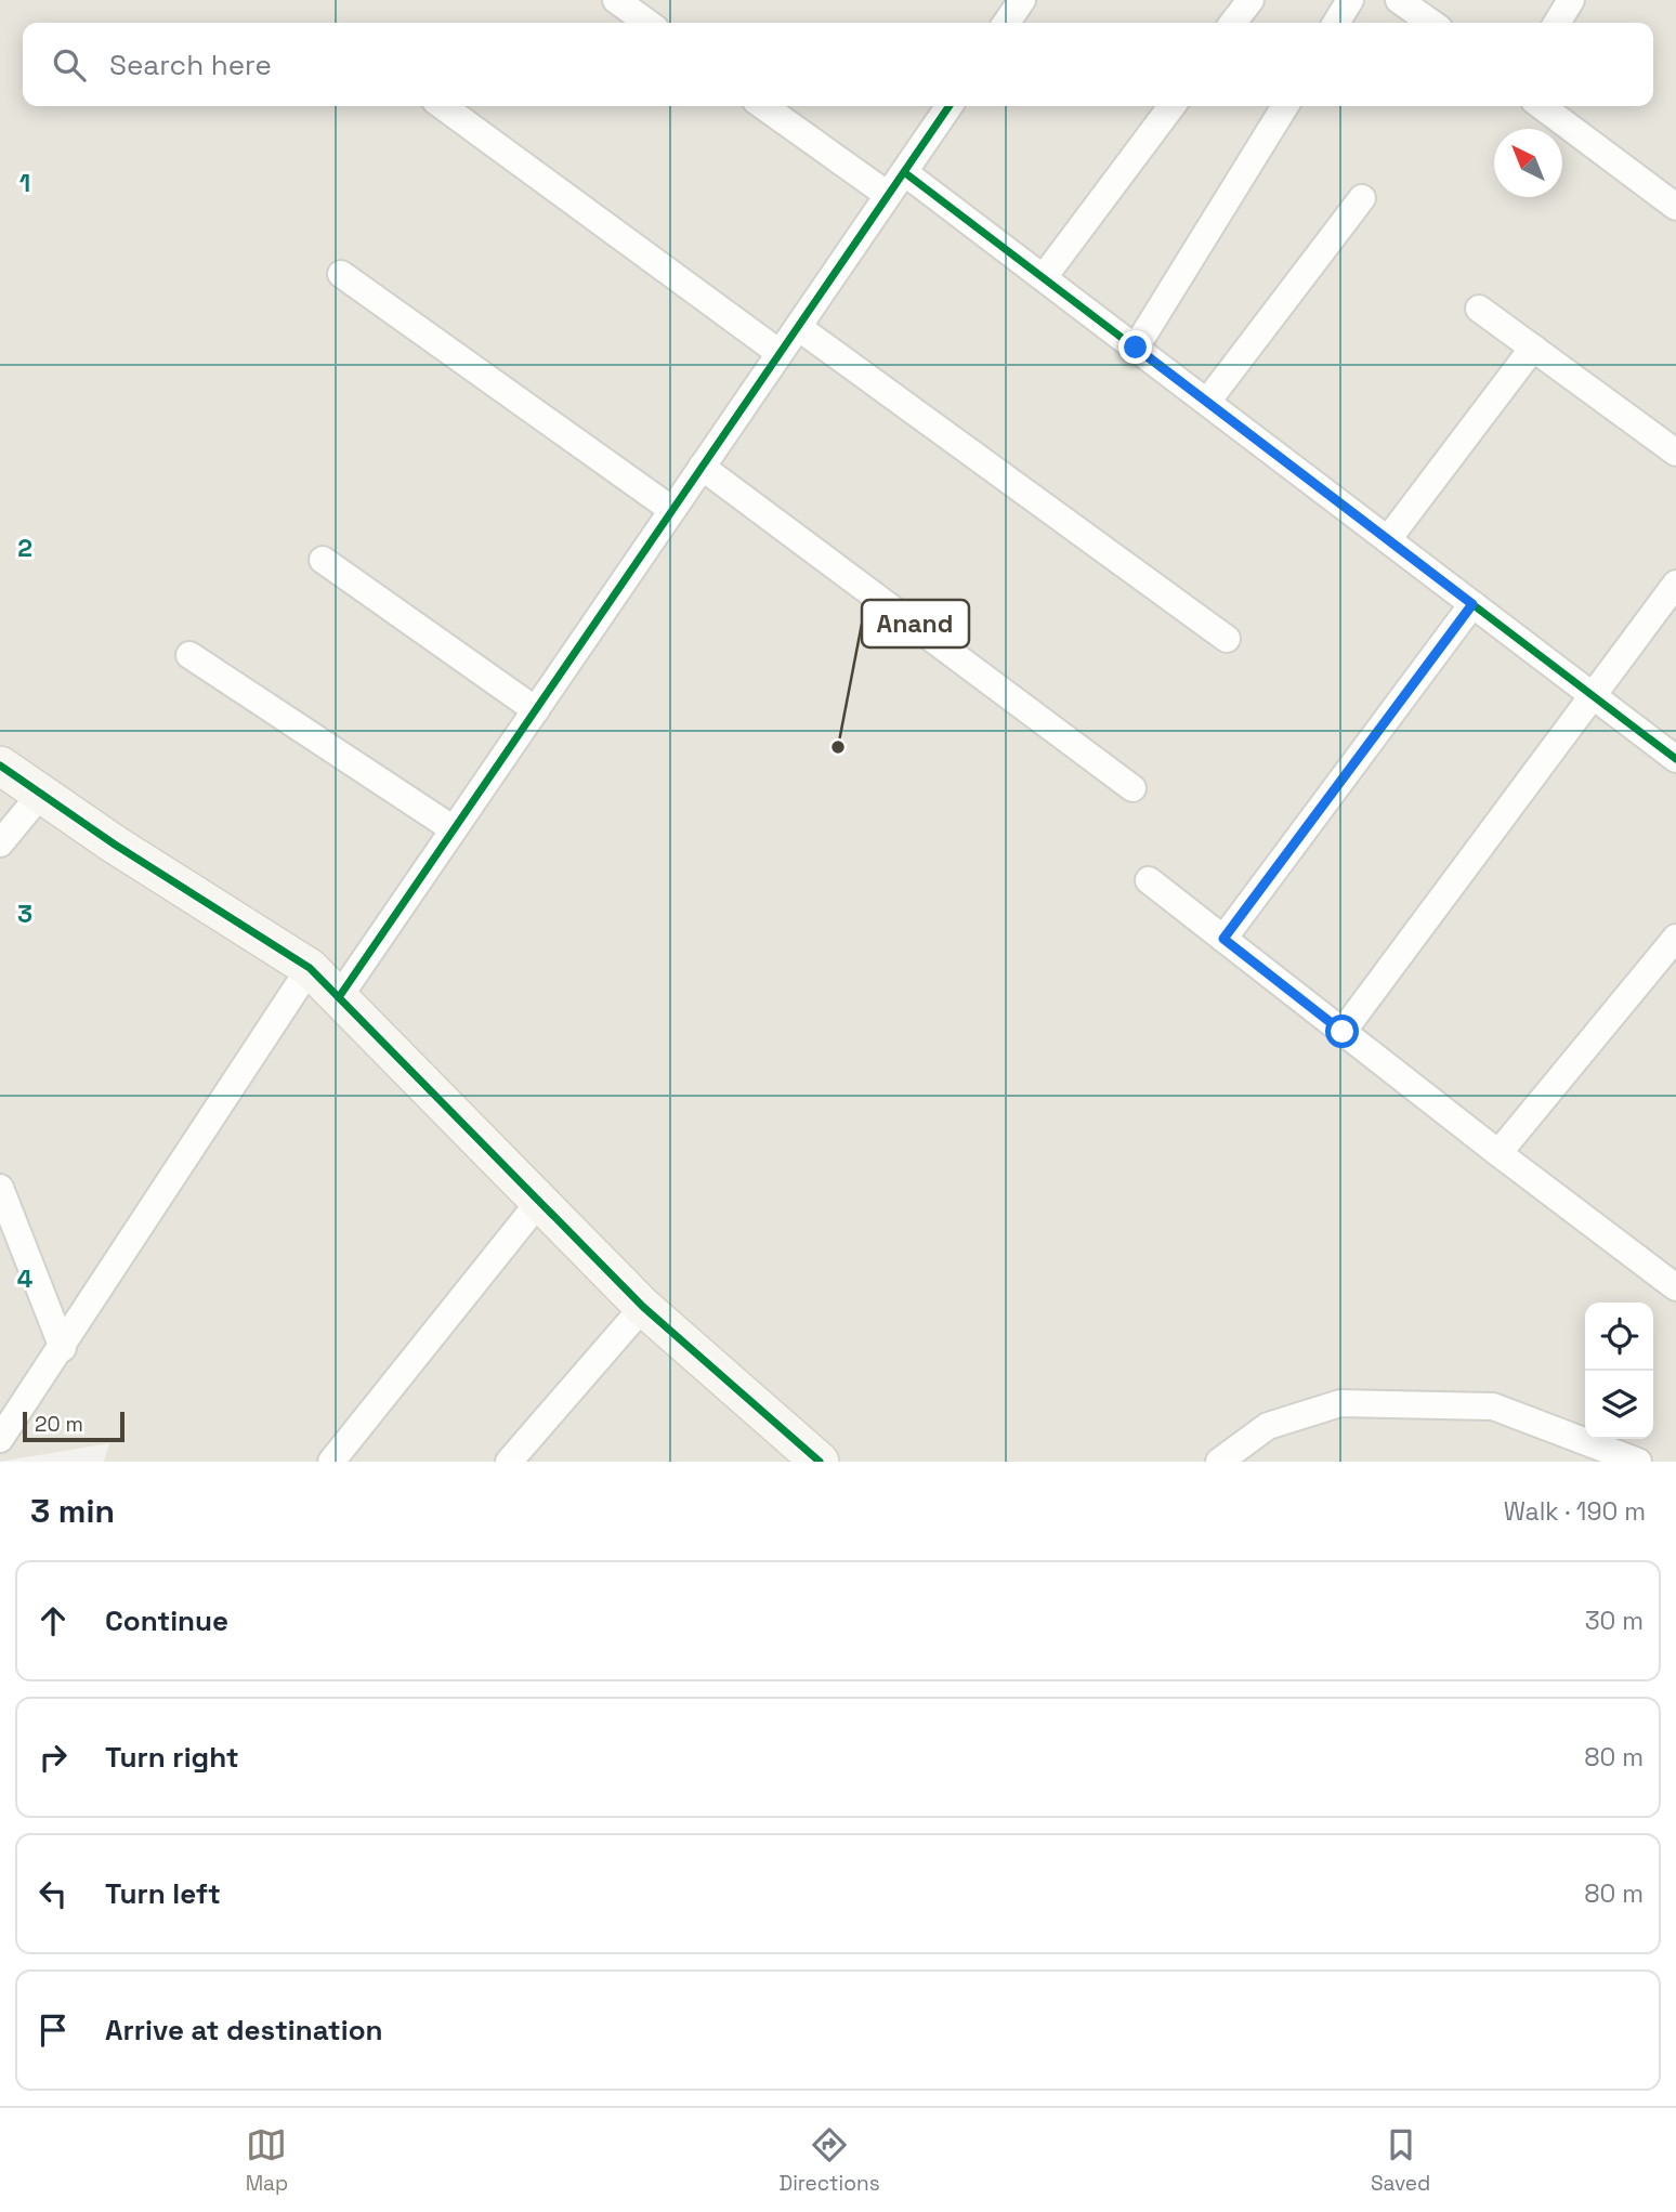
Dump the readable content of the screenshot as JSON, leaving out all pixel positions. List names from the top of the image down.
{
  "places": ["Anand"],
  "scale_bar": "20 m",
  "north": "top left",
  "page": {
    "search": "Search here",
    "scale": "20 m",
    "heading": ["3 min", "Walk · 190 m"],
    "list": [
      ["Continue", "30 m"],
      ["Turn right", "80 m"],
      ["Turn left", "80 m"],
      "Arrive at destination"
    ],
    "nav": ["Map", "Directions", "Saved"]
  },
  "grid": {
    "rows": [
      "1",
      "2",
      "3",
      "4"
    ]
  }
}
